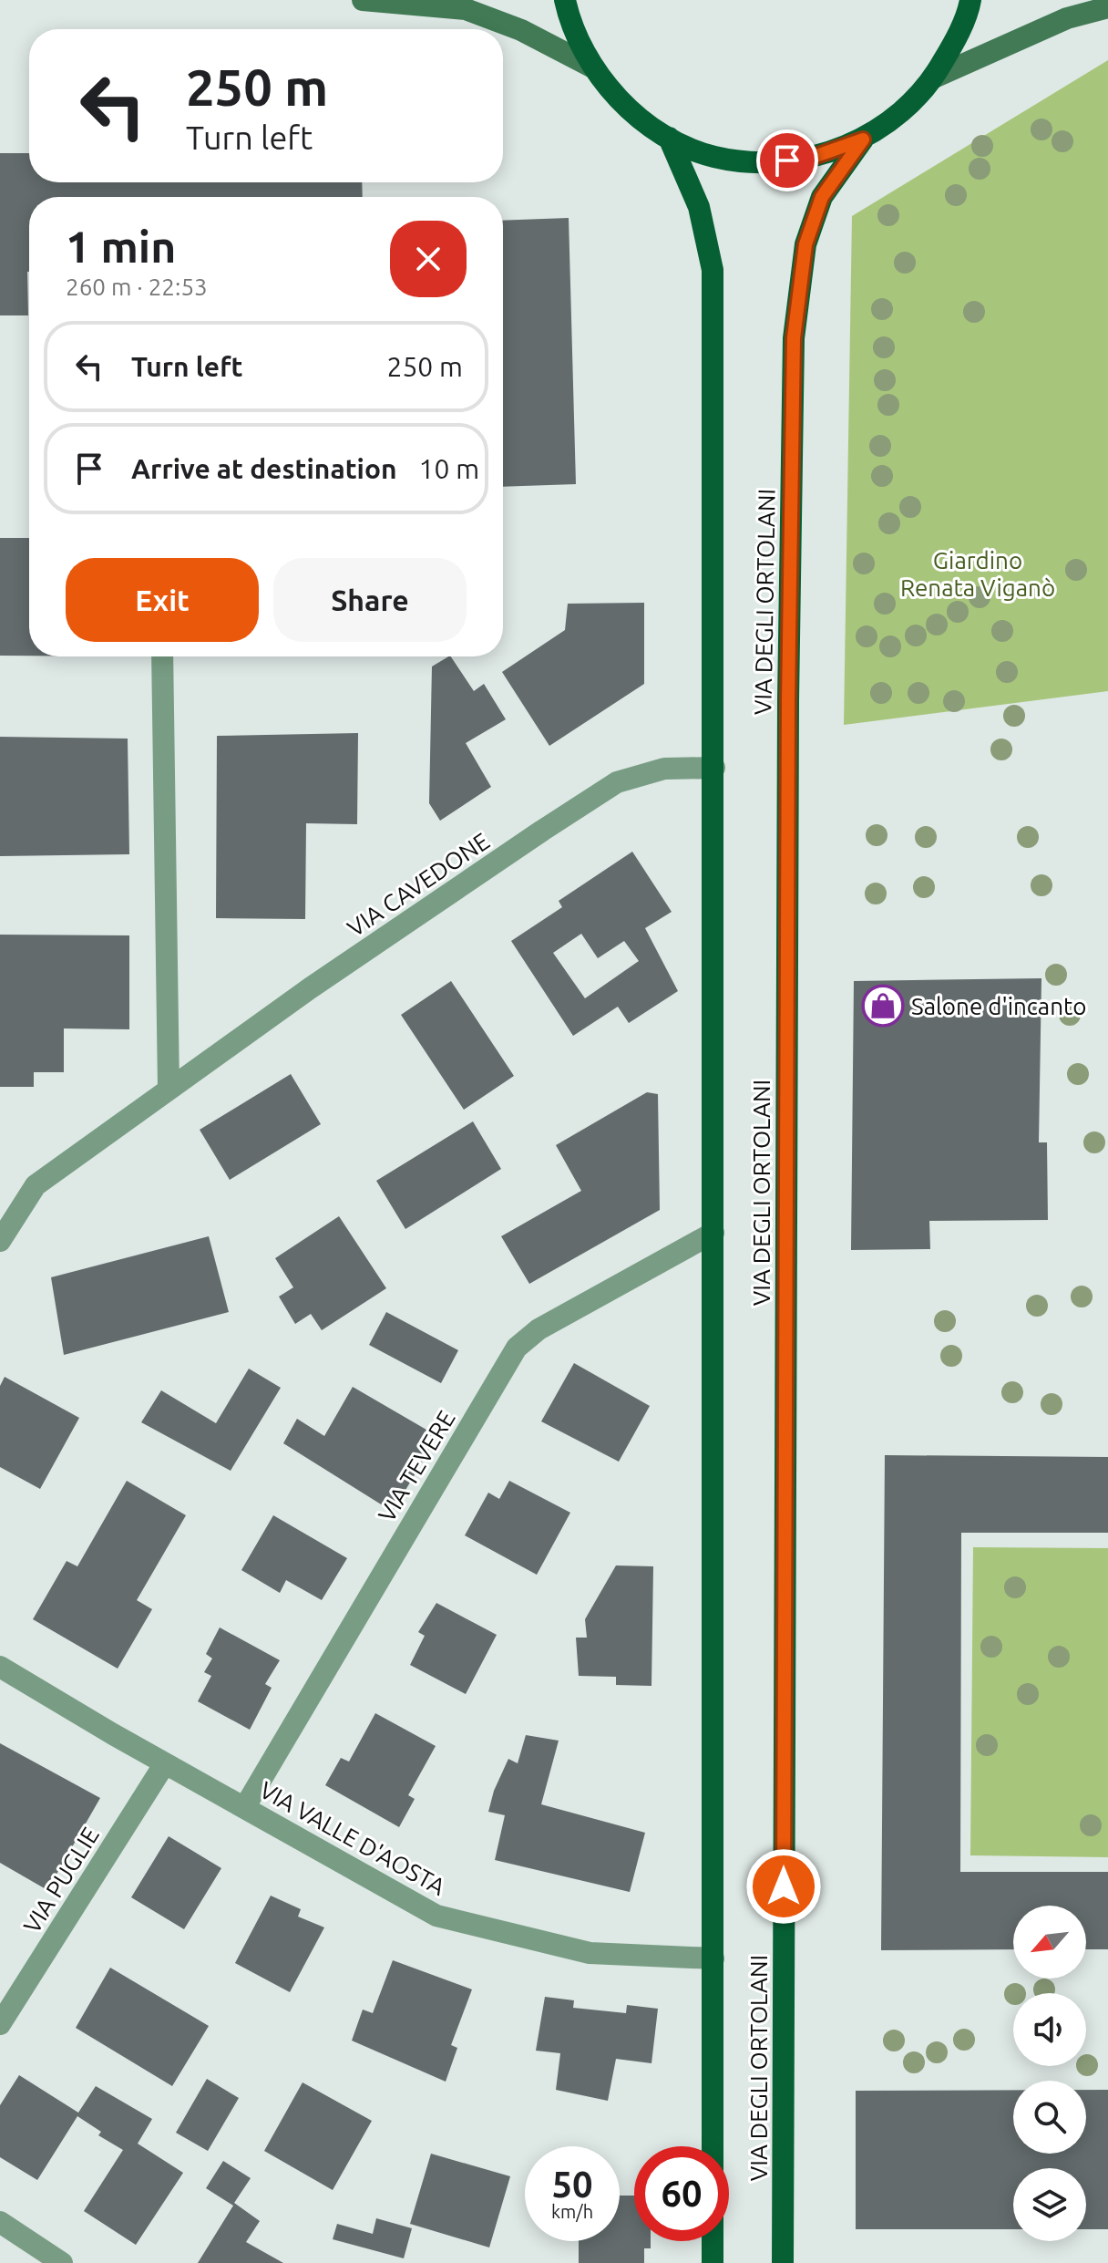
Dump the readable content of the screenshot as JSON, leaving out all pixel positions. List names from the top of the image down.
{
  "streets": {
    "main road": ["VIA DEGLI ORTOLANI"],
    "street": [
      "VIA CAVEDONE",
      "VIA TEVERE",
      "VIA VALLE D'AOSTA",
      "VIA PUGLIE"
    ]
  },
  "crossings": [
    ["VIA DEGLI ORTOLANI", "VIA CAVEDONE"],
    ["VIA DEGLI ORTOLANI", "VIA TEVERE"],
    ["VIA DEGLI ORTOLANI", "VIA VALLE D'AOSTA"],
    ["VIA TEVERE", "VIA VALLE D'AOSTA"],
    ["VIA VALLE D'AOSTA", "VIA PUGLIE"]
  ],
  "parks": ["Giardino Renata Viganò"],
  "places": {
    "shop": ["Salone d'incanto"]
  },
  "north": "bottom left",
  "page": {
    "turn": ["250 m", "Turn left"],
    "heading": ["1 min", "260 m · 22:53"],
    "list": [
      {
        "name": "Turn left",
        "value": "250 m"
      },
      {
        "name": "Arrive at destination",
        "value": "10 m"
      }
    ],
    "buttons": ["Exit", "Share"],
    "speed": "50 km/h",
    "limit": "60"
  }
}
